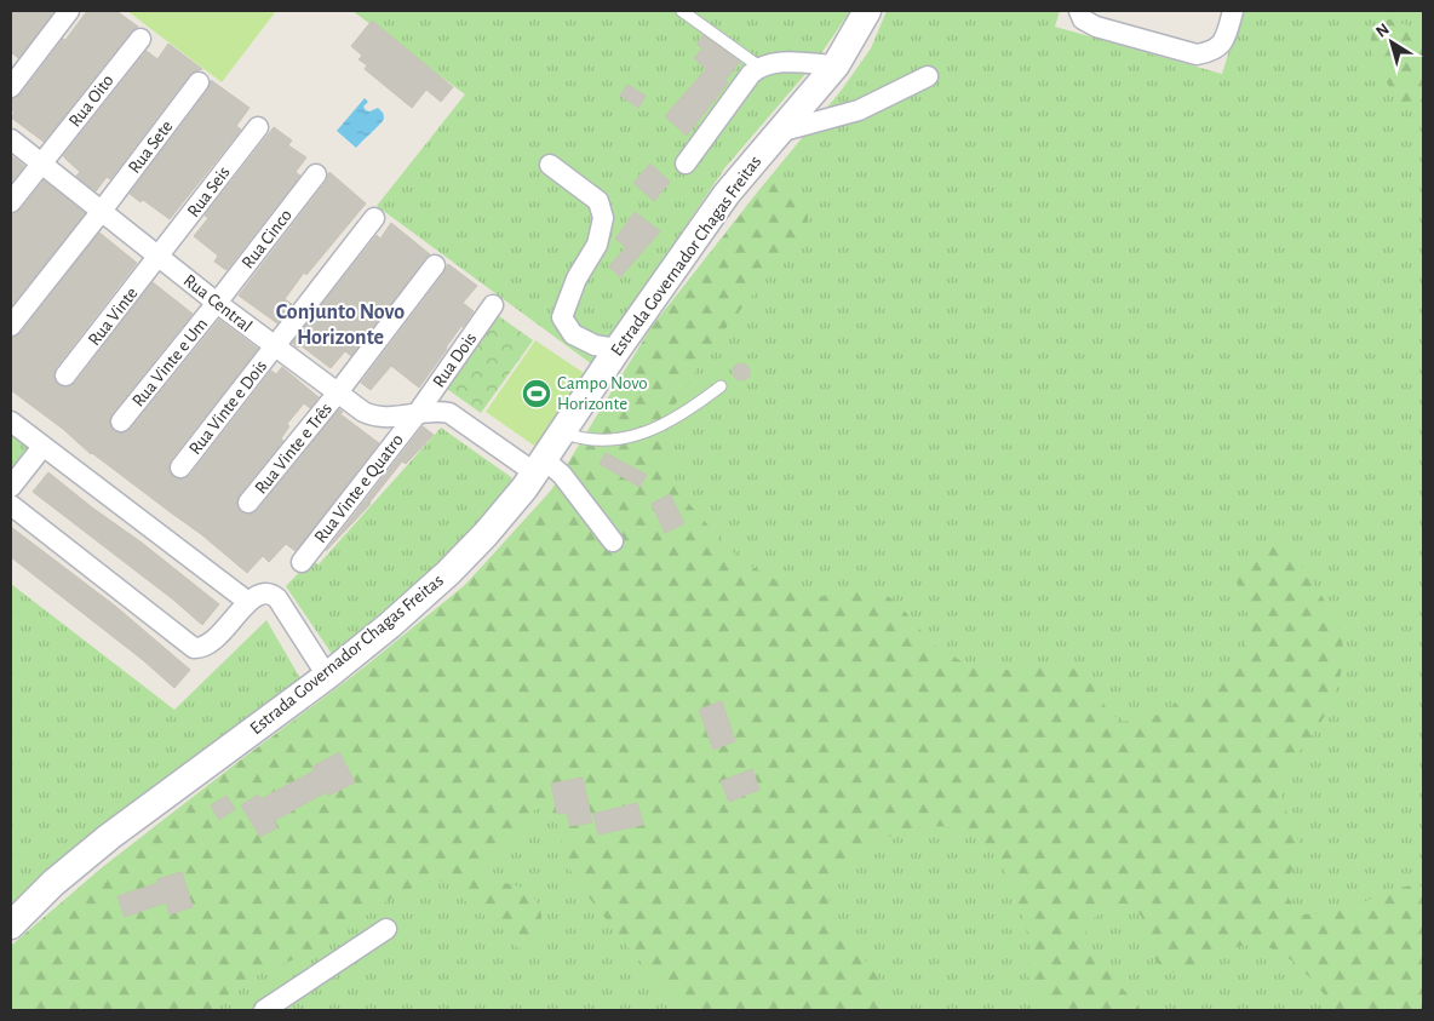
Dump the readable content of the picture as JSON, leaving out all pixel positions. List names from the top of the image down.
{
  "streets": {
    "main road": ["Estrada Governador Chagas Freitas"],
    "street": [
      "Rua Oito",
      "Rua Sete",
      "Rua Seis",
      "Rua Cinco",
      "Rua Central",
      "Rua Vinte",
      "Rua Dois",
      "Rua Vinte e Um",
      "Rua Vinte e Dois",
      "Rua Vinte e Três",
      "Rua Vinte e Quatro"
    ]
  },
  "crossings": [
    ["Rua Oito", "Rua Central"],
    ["Rua Sete", "Rua Central"],
    ["Rua Seis", "Rua Central"],
    ["Rua Seis", "Rua Vinte"],
    ["Rua Cinco", "Rua Central"],
    ["Rua Cinco", "Rua Vinte e Um"],
    ["Estrada Governador Chagas Freitas", "Rua Central"],
    ["Rua Central", "Rua Vinte"],
    ["Rua Central", "Rua Dois"],
    ["Rua Central", "Rua Vinte e Um"],
    ["Rua Central", "Rua Vinte e Dois"],
    ["Rua Central", "Rua Vinte e Três"],
    ["Rua Central", "Rua Vinte e Quatro"],
    ["Rua Dois", "Rua Vinte e Quatro"]
  ],
  "districts": ["Conjunto Novo Horizonte"],
  "places": {
    "sports": ["Campo Novo Horizonte"]
  },
  "north": "top left"
}
